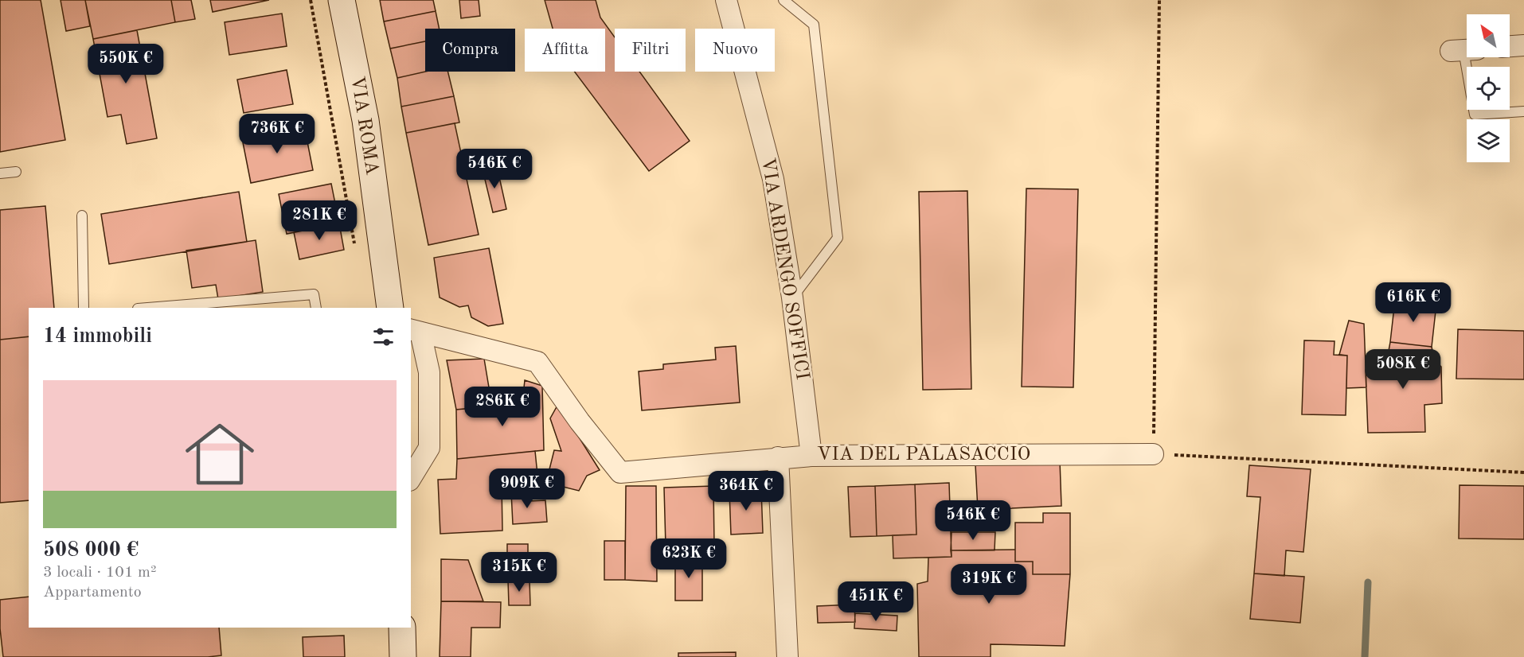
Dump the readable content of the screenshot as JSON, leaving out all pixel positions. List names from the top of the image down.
{
  "streets": {
    "main road": ["VIA ROMA"],
    "street": ["VIA ARDENGO SOFFICI", "VIA DEL PALASACCIO"]
  },
  "crossings": [
    ["VIA ARDENGO SOFFICI", "VIA DEL PALASACCIO"]
  ],
  "north": "top left",
  "page": {
    "chip": [
      "Compra",
      "Affitta",
      "Filtri",
      "Nuovo"
    ],
    "price": [
      "550K €",
      "736K €",
      "546K €",
      "281K €",
      "616K €",
      "508K €",
      "286K €",
      "909K €",
      "364K €",
      "546K €",
      "623K €",
      "315K €",
      "319K €",
      "451K €"
    ],
    "heading": "14 immobili",
    "list": [
      {
        "name": "508 000 €",
        "note": "3 locali · 101 m² · Appartamento"
      }
    ]
  }
}
